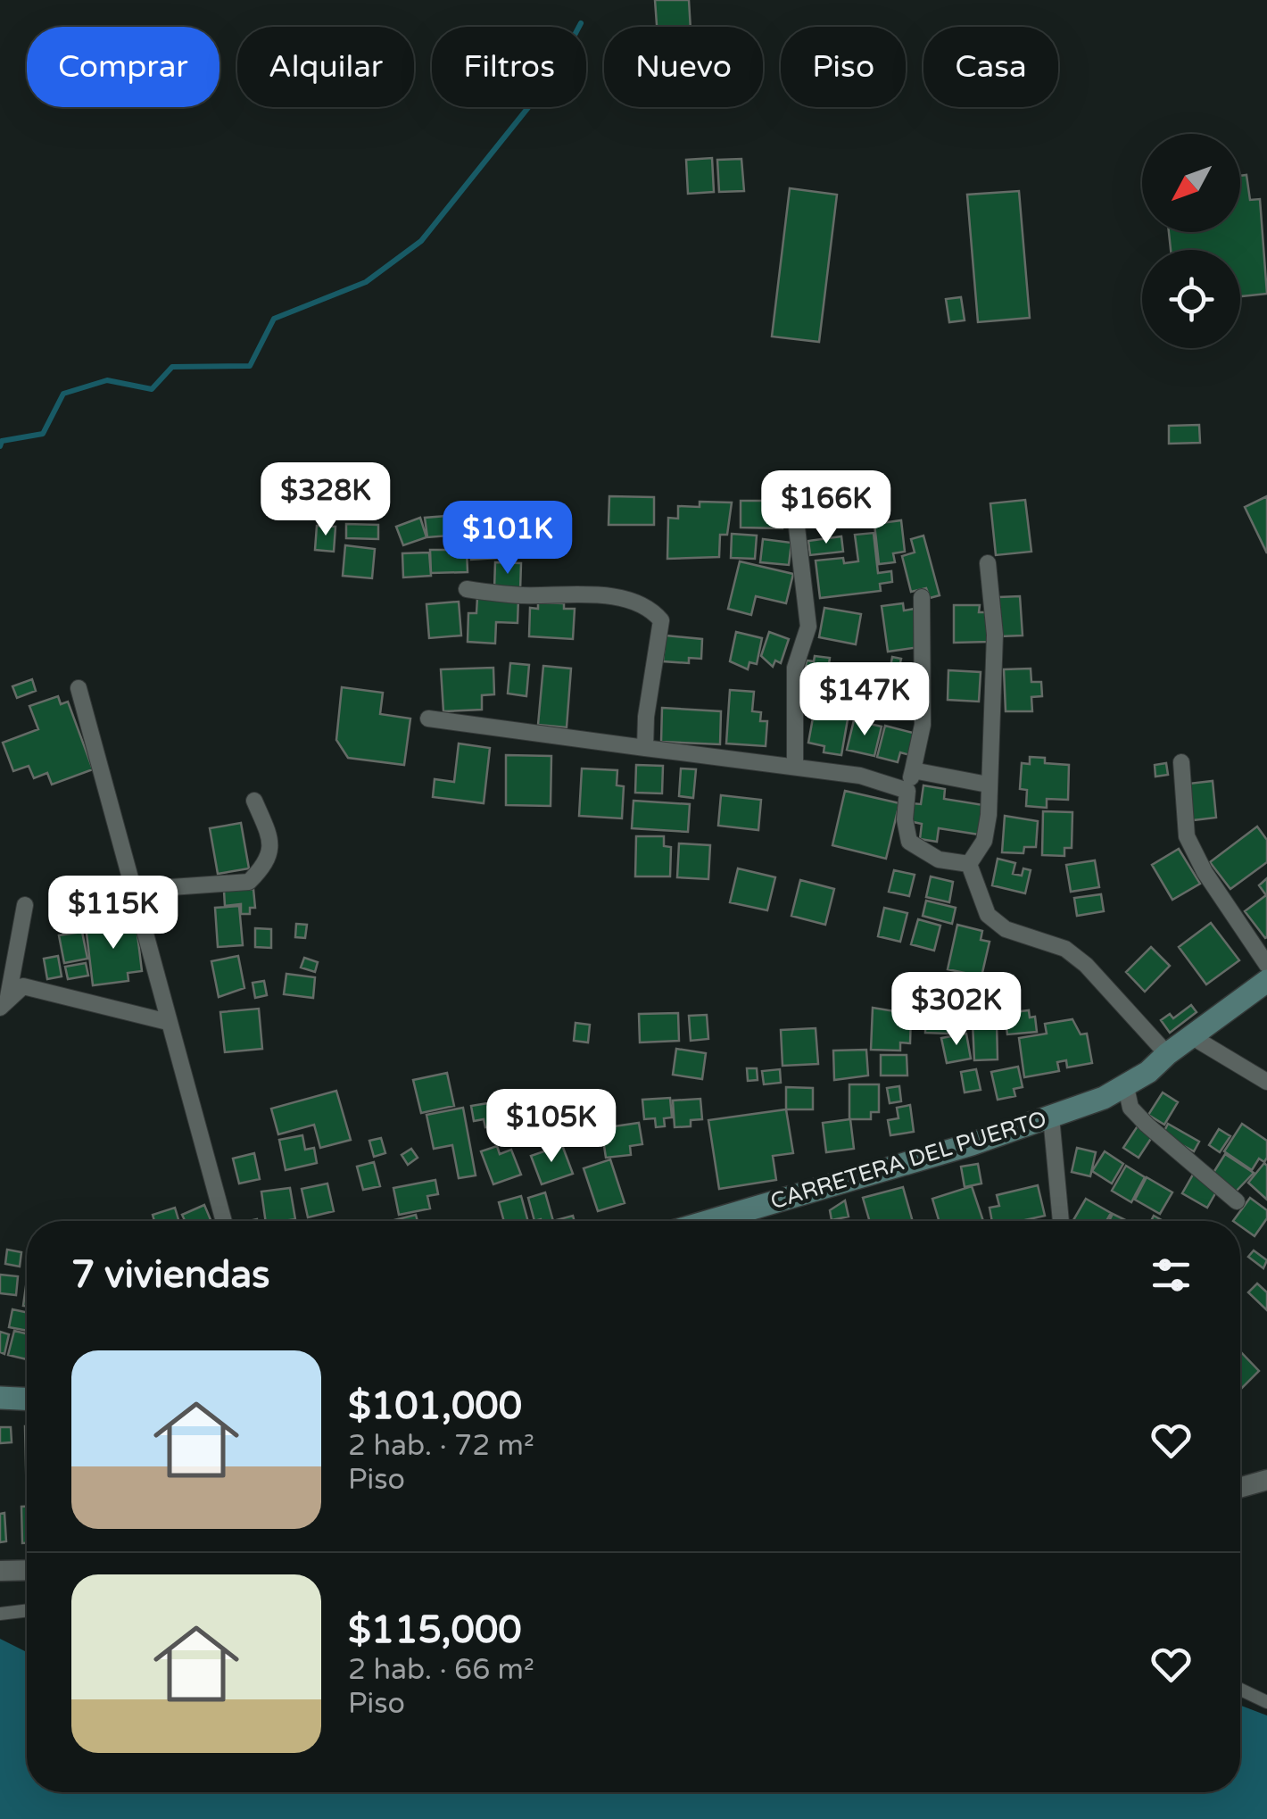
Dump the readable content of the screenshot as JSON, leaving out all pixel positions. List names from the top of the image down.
{
  "streets": {
    "main road": ["CARRETERA DEL PUERTO"]
  },
  "north": "bottom left",
  "page": {
    "chip": [
      "Comprar",
      "Alquilar",
      "Filtros",
      "Nuevo",
      "Piso",
      "Casa"
    ],
    "price": [
      "$328K",
      "$166K",
      "$101K",
      "$147K",
      "$115K",
      "$302K",
      "$105K"
    ],
    "heading": "7 viviendas",
    "list": [
      {
        "name": "$101,000",
        "note": "2 hab. · 72 m² · Piso"
      },
      {
        "name": "$115,000",
        "note": "2 hab. · 66 m² · Piso"
      }
    ]
  }
}
